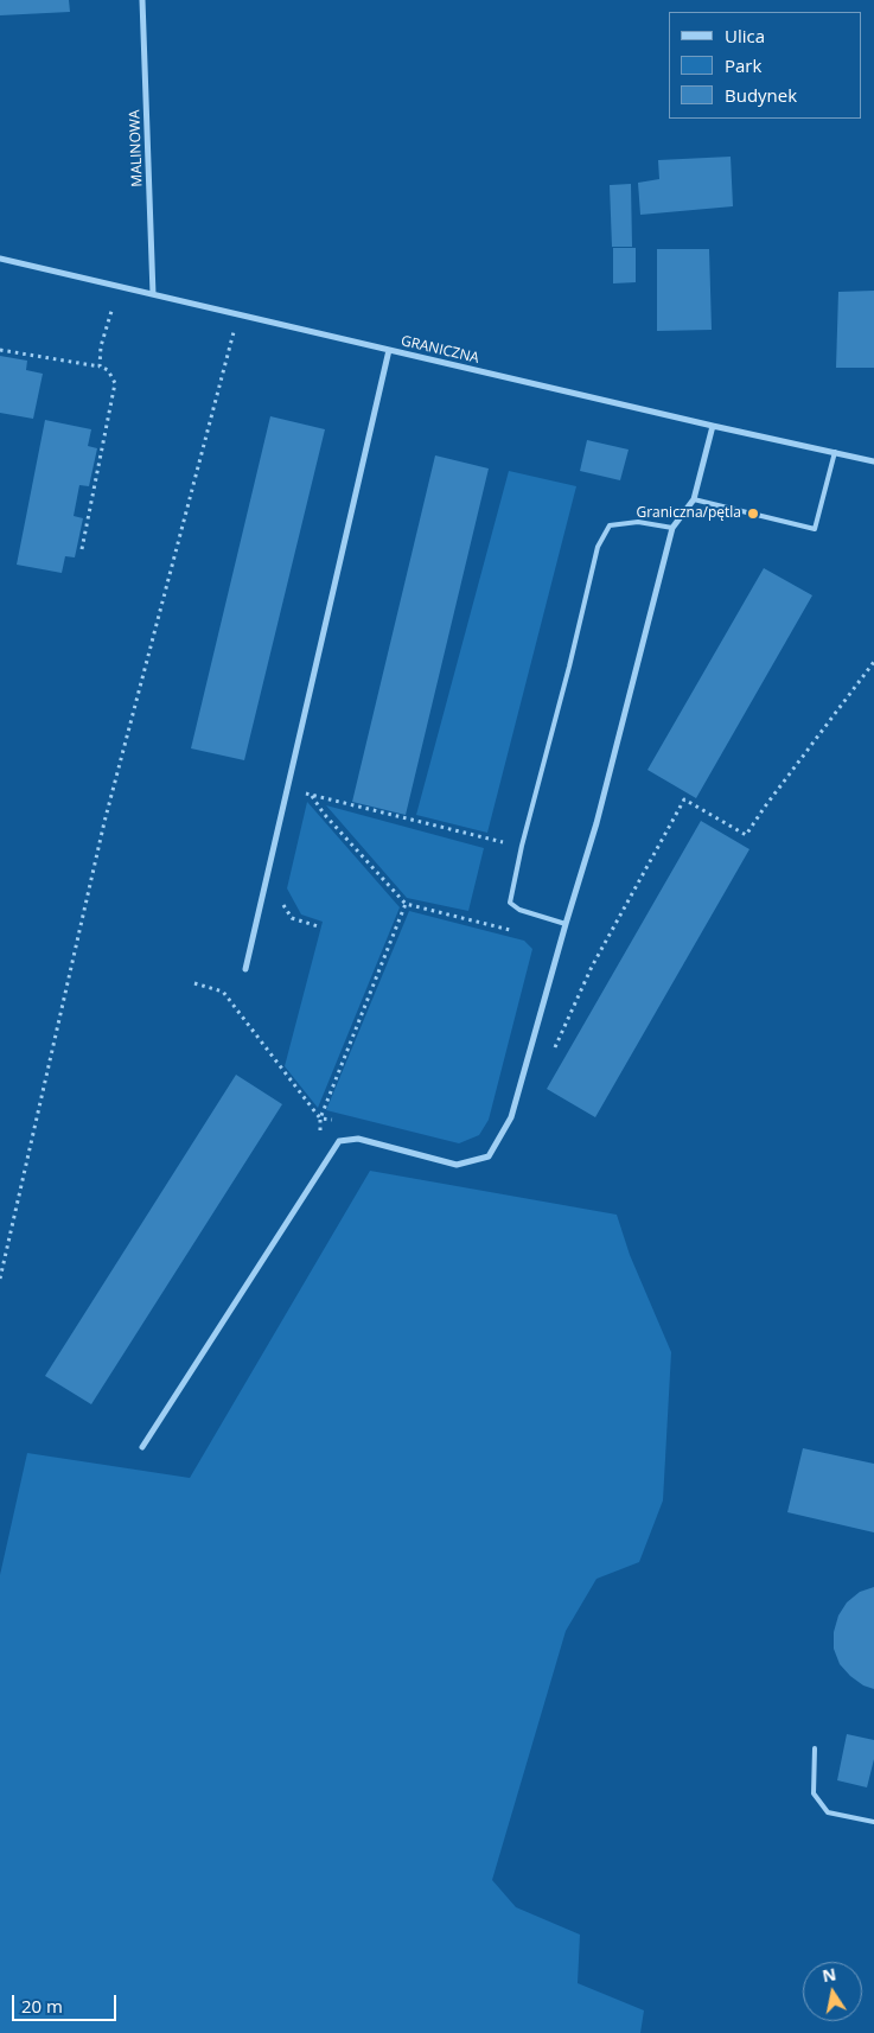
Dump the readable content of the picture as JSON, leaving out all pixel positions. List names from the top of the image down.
{
  "streets": {
    "street": ["MALINOWA", "GRANICZNA"]
  },
  "crossings": [
    ["MALINOWA", "GRANICZNA"]
  ],
  "places": ["Graniczna/pętla"],
  "legend": ["Ulica", "Park", "Budynek"],
  "scale_bar": "20 m",
  "north": "top"
}
